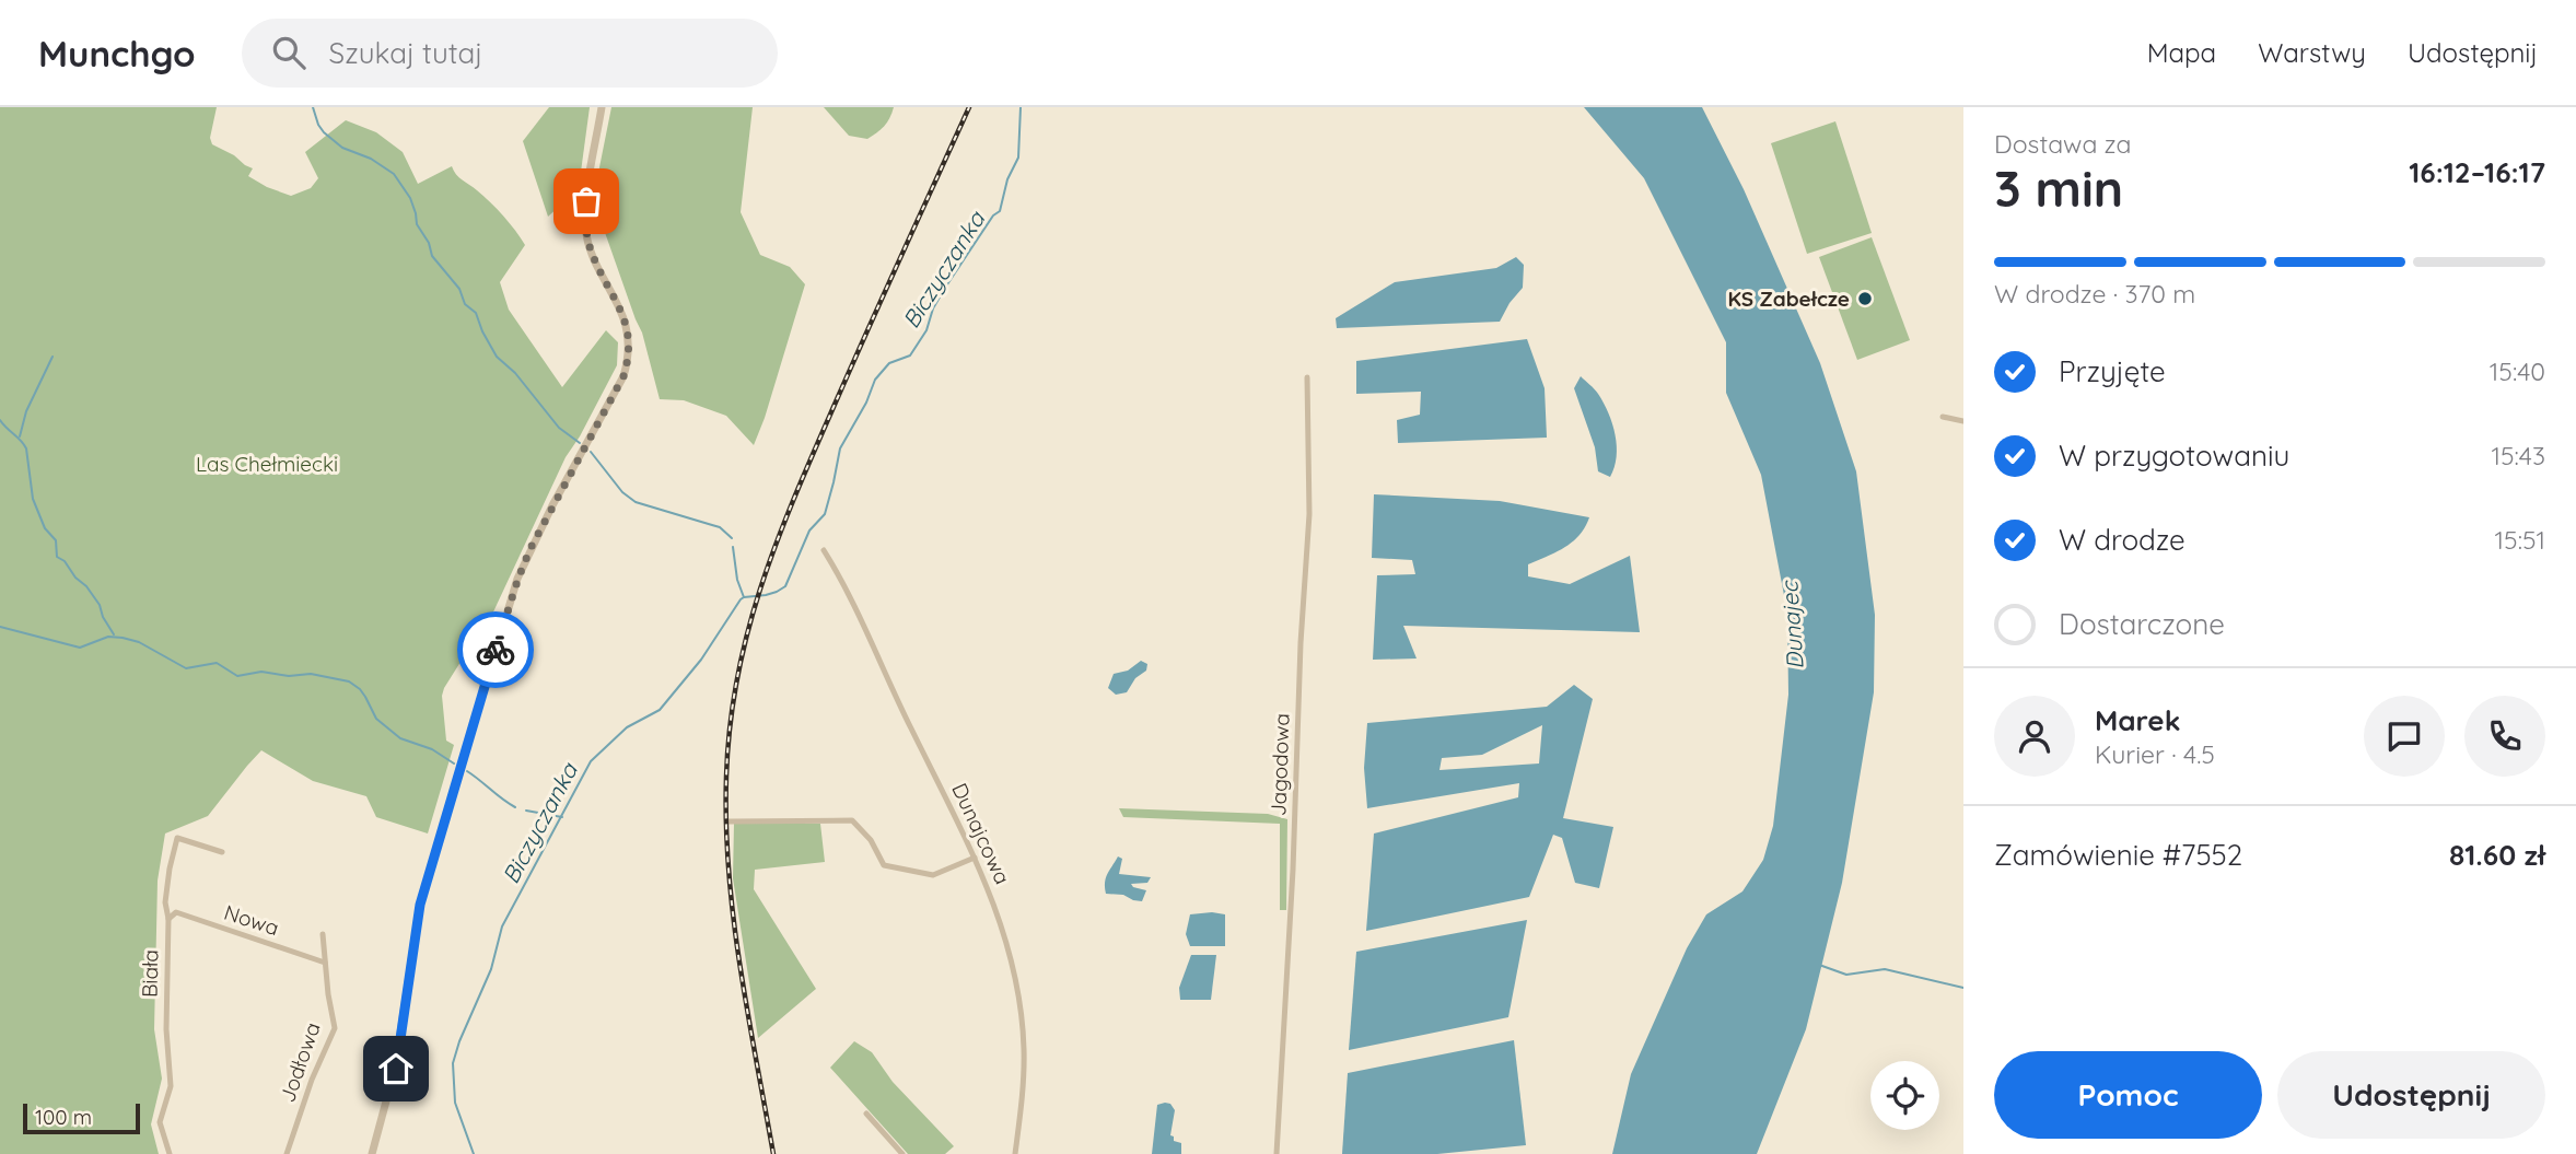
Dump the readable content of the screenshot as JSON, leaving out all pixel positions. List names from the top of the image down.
{
  "streets": {
    "street": [
      "Jagodowa",
      "Dunajcowa",
      "Nowa",
      "Biała",
      "Jodłowa"
    ]
  },
  "crossings": [
    ["Nowa", "Biała"],
    ["Nowa", "Jodłowa"]
  ],
  "water": ["Biczyczanka", "Dunajec"],
  "parks": ["Las Chełmiecki"],
  "places": ["KS Zabełcze"],
  "scale_bar": "100 m",
  "page": {
    "header": "Munchgo",
    "search": "Szukaj tutaj",
    "nav": ["Mapa", "Warstwy", "Udostępnij"],
    "heading": ["3 min", "Dostawa za", "16:12–16:17"],
    "panel": [
      "Marek",
      "Kurier · 4.5",
      "Zamówienie #7552",
      "81.60 zł"
    ],
    "bar": "W drodze · 370 m",
    "list": [
      ["Przyjęte", "15:40"],
      ["W przygotowaniu", "15:43"],
      ["W drodze", "15:51"],
      "Dostarczone"
    ],
    "buttons": ["Pomoc", "Udostępnij"],
    "scale": "100 m"
  }
}
